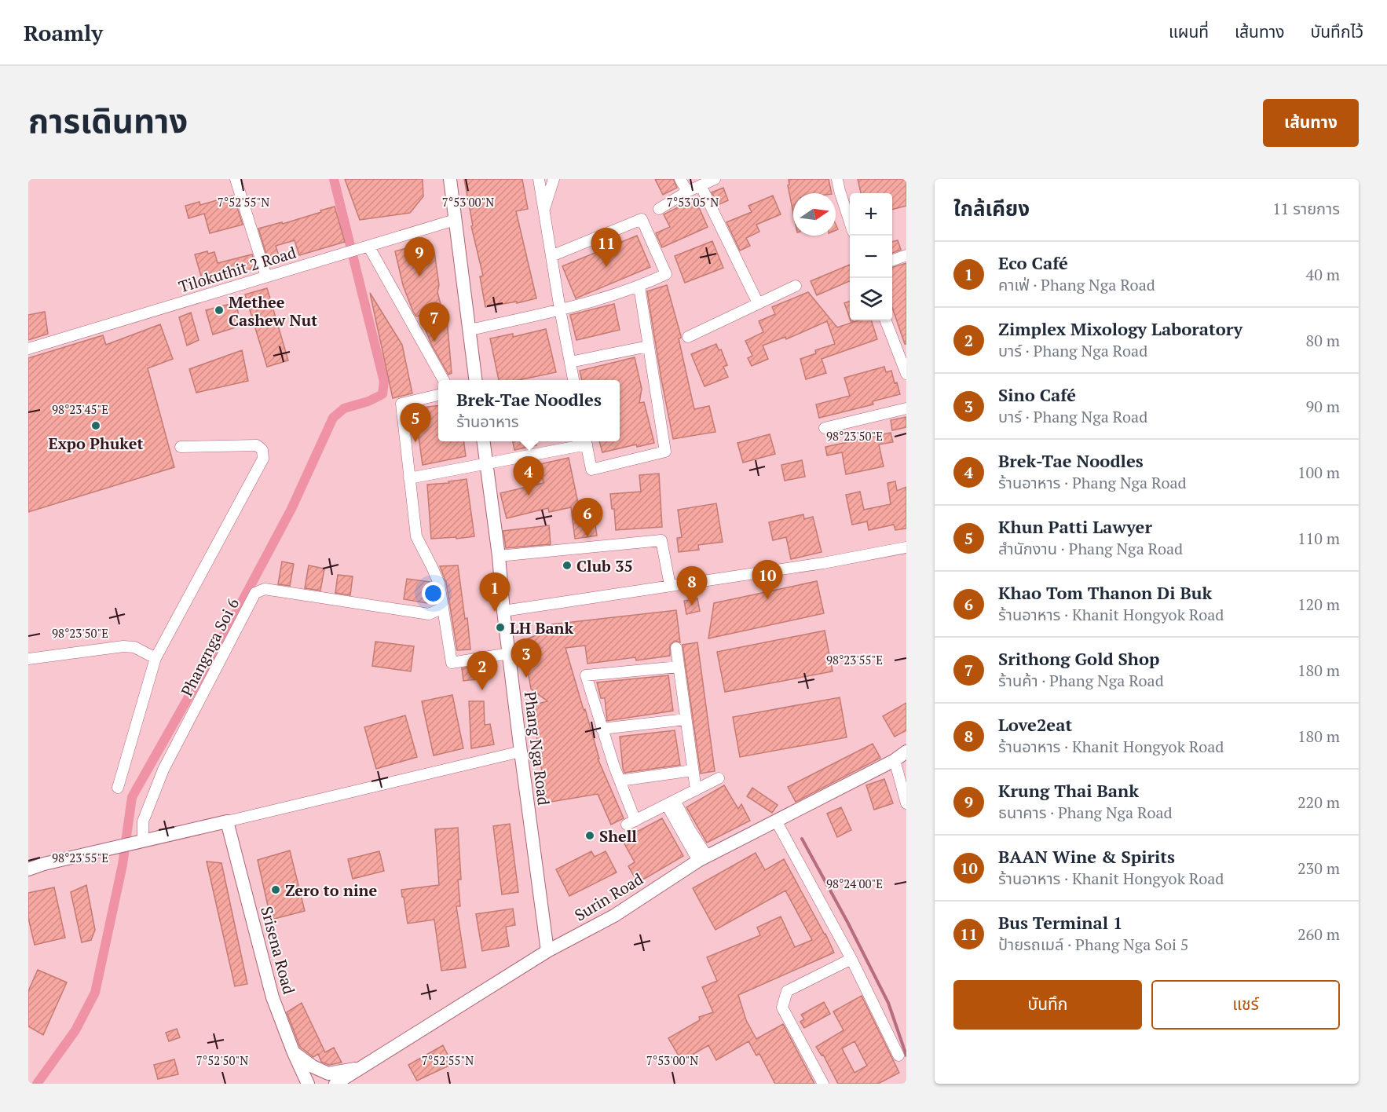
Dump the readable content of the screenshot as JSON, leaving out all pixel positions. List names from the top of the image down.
{
  "streets": {
    "street": [
      "Tilokuthit 2 Road",
      "Phangnga Soi 6",
      "Phang Nga Road",
      "Surin Road",
      "Srisena Road"
    ]
  },
  "crossings": [
    ["Phang Nga Road", "Surin Road"]
  ],
  "places": [
    "Methee Cashew Nut",
    "Expo Phuket",
    "Club 35",
    "LH Bank",
    "Shell",
    "Zero to nine"
  ],
  "north": "right",
  "page": {
    "header": "Roamly",
    "nav": ["แผนที่", "เส้นทาง", "บันทึกไว้"],
    "title": "การเดินทาง",
    "buttons": [
      "เส้นทาง",
      ["บันทึก", "แชร์"]
    ],
    "heading": ["ใกล้เคียง", "11 รายการ"],
    "map_buttons": ["+", "−"],
    "pins": [
      "11",
      "9",
      "7",
      "5",
      "4",
      "6",
      "10",
      "8",
      "1",
      "3",
      "2"
    ],
    "list": [
      {
        "mark": "1",
        "name": "Eco Café",
        "note": "คาเฟ่ · Phang Nga Road",
        "value": "40 m"
      },
      {
        "mark": "2",
        "name": "Zimplex Mixology Laboratory",
        "note": "บาร์ · Phang Nga Road",
        "value": "80 m"
      },
      {
        "mark": "3",
        "name": "Sino Café",
        "note": "บาร์ · Phang Nga Road",
        "value": "90 m"
      },
      {
        "mark": "4",
        "name": "Brek-Tae Noodles",
        "note": "ร้านอาหาร · Phang Nga Road",
        "value": "100 m"
      },
      {
        "mark": "5",
        "name": "Khun Patti Lawyer",
        "note": "สำนักงาน · Phang Nga Road",
        "value": "110 m"
      },
      {
        "mark": "6",
        "name": "Khao Tom Thanon Di Buk",
        "note": "ร้านอาหาร · Khanit Hongyok Road",
        "value": "120 m"
      },
      {
        "mark": "7",
        "name": "Srithong Gold Shop",
        "note": "ร้านค้า · Phang Nga Road",
        "value": "180 m"
      },
      {
        "mark": "8",
        "name": "Love2eat",
        "note": "ร้านอาหาร · Khanit Hongyok Road",
        "value": "180 m"
      },
      {
        "mark": "9",
        "name": "Krung Thai Bank",
        "note": "ธนาคาร · Phang Nga Road",
        "value": "220 m"
      },
      {
        "mark": "10",
        "name": "BAAN Wine & Spirits",
        "note": "ร้านอาหาร · Khanit Hongyok Road",
        "value": "230 m"
      },
      {
        "mark": "11",
        "name": "Bus Terminal 1",
        "note": "ป้ายรถเมล์ · Phang Nga Soi 5",
        "value": "260 m"
      }
    ],
    "popup": ["Brek-Tae Noodles", "ร้านอาหาร"]
  },
  "coordinates": [
    "7°52'55\"N",
    "7°53'00\"N",
    "7°53'05\"N",
    "98°23'45\"E",
    "98°23'50\"E",
    "98°23'55\"E",
    "98°24'00\"E",
    "7°52'50\"N"
  ]
}
